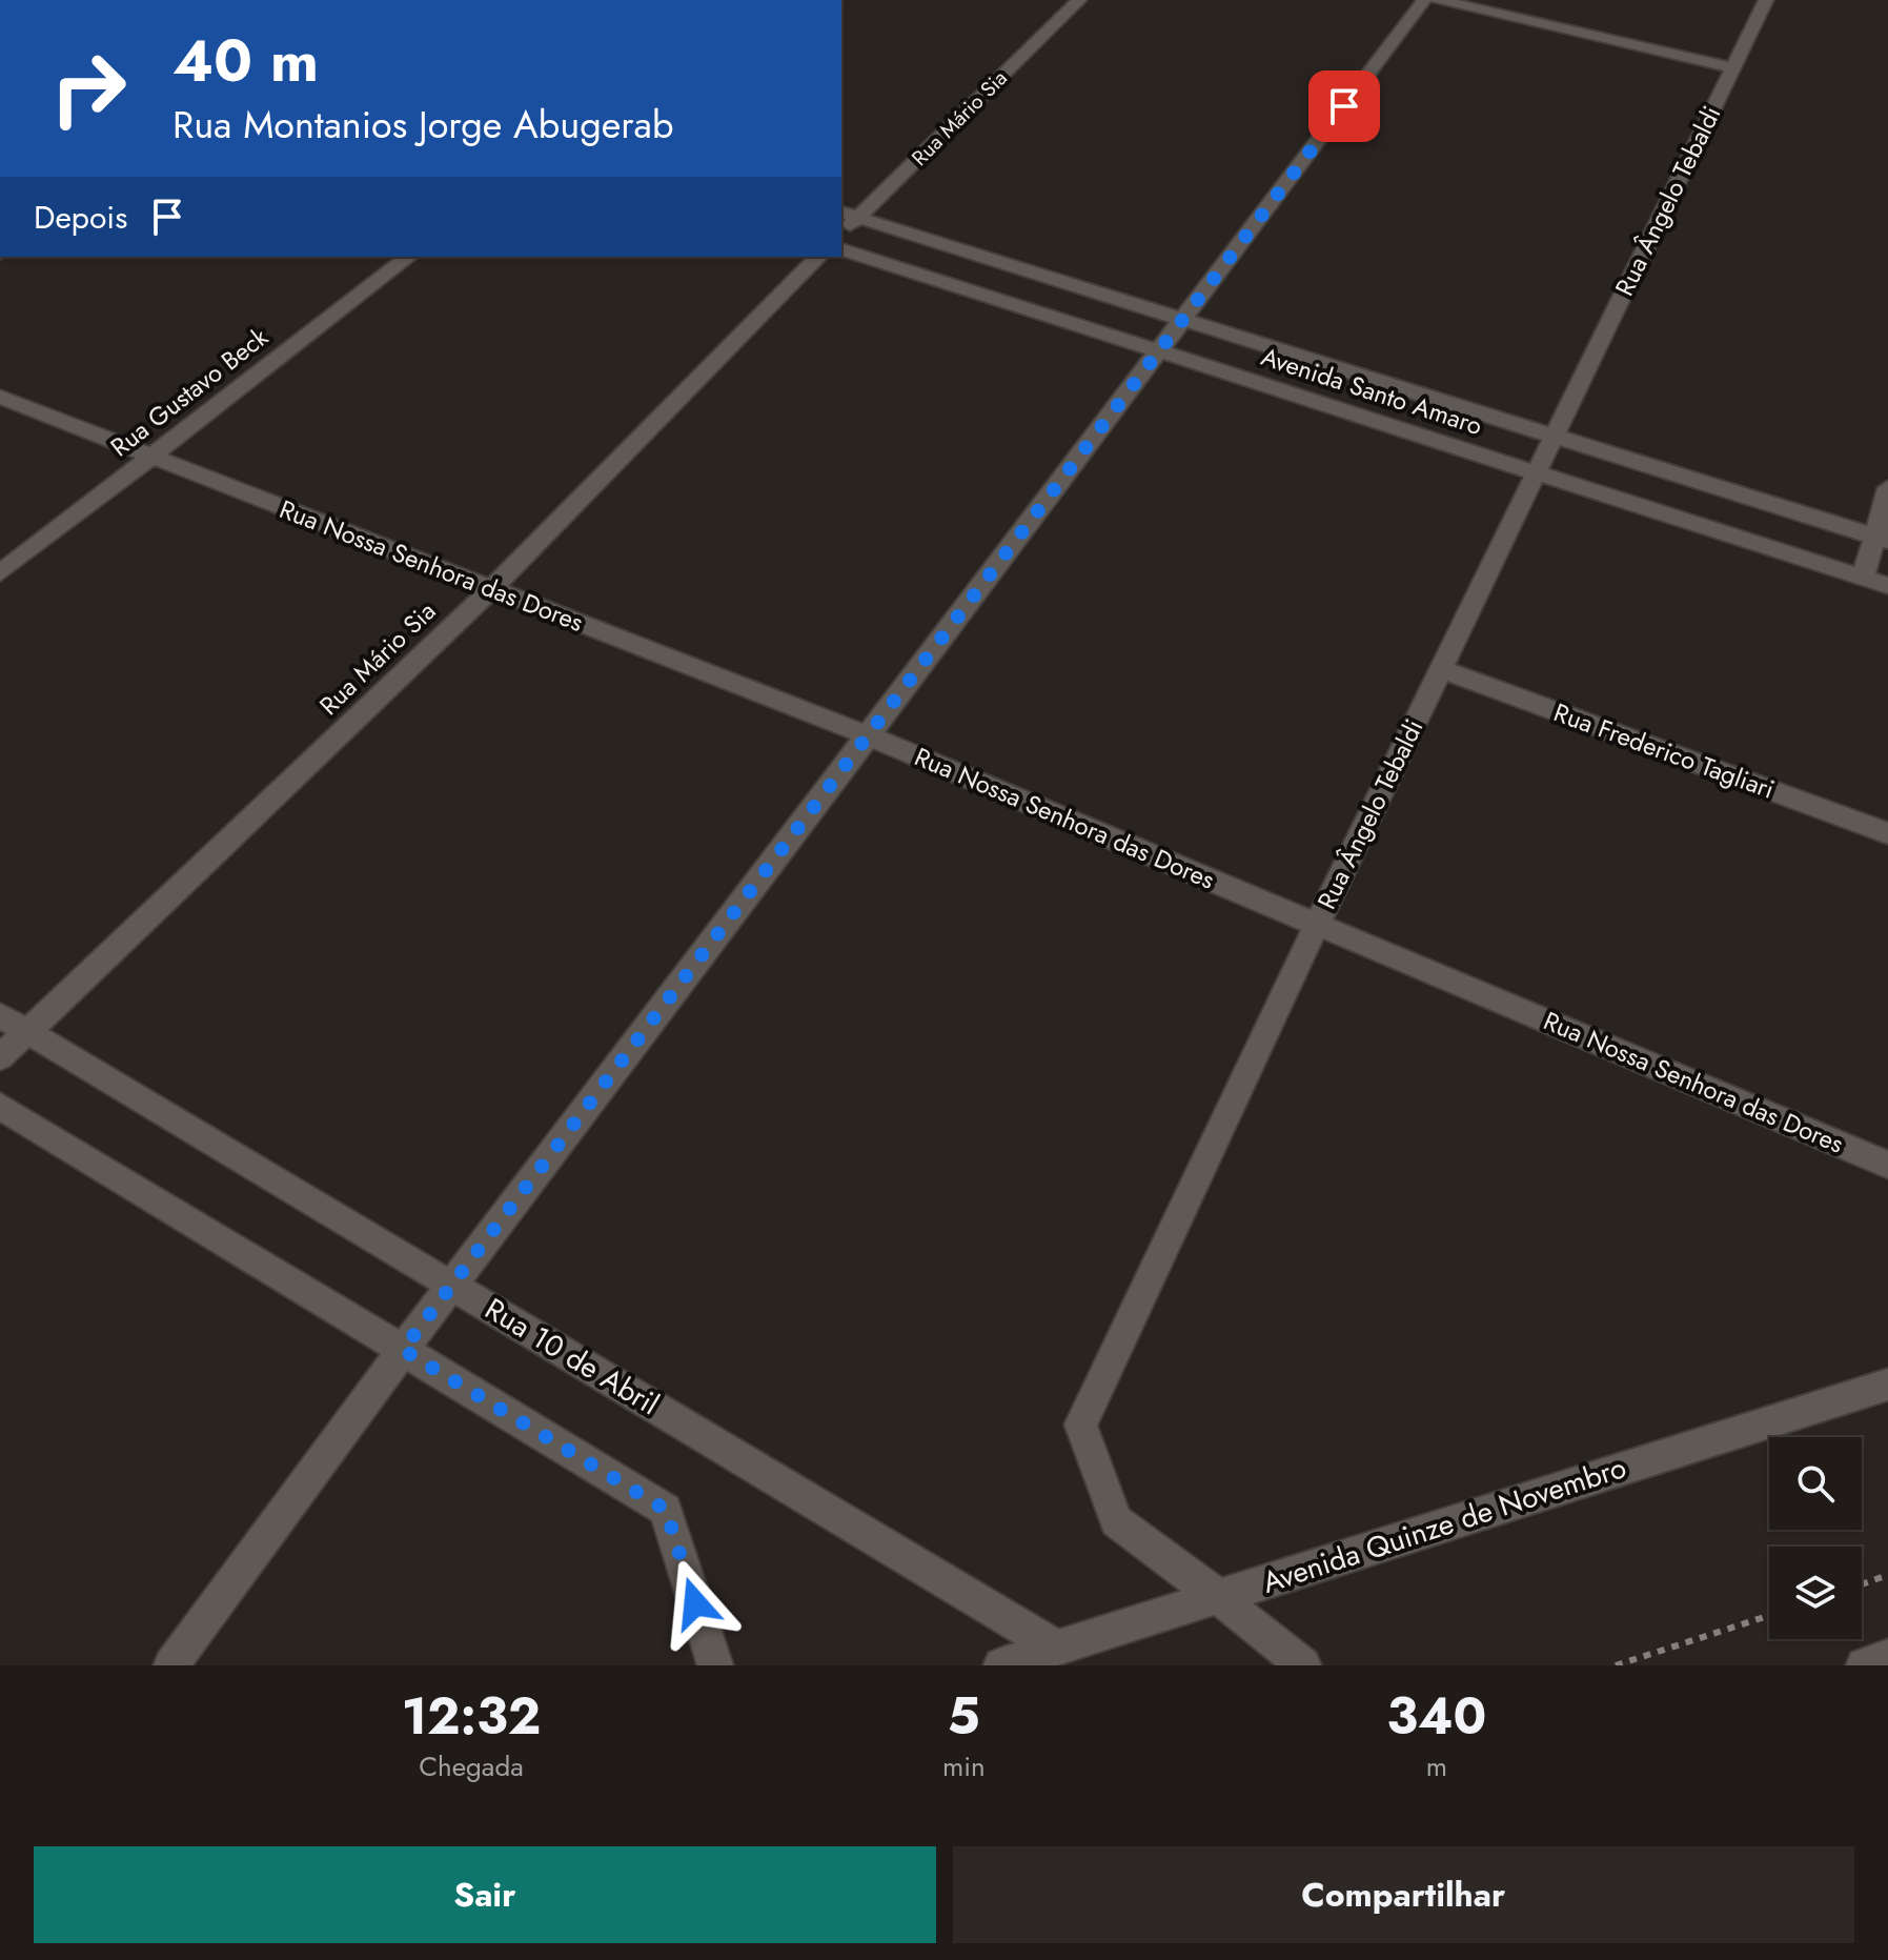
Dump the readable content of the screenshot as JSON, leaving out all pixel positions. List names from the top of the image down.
{
  "streets": {
    "street": [
      "Rua Mário Sia",
      "Rua Ângelo Tebaldi",
      "Avenida Santo Amaro",
      "Rua Gustavo Beck",
      "Rua Nossa Senhora das Dores",
      "Rua Frederico Tagliari",
      "Rua 10 de Abril",
      "Avenida Quinze de Novembro"
    ]
  },
  "crossings": [
    ["Rua Mário Sia", "Avenida Santo Amaro"],
    ["Rua Mário Sia", "Rua Nossa Senhora das Dores"],
    ["Rua Mário Sia", "Rua 10 de Abril"],
    ["Rua Ângelo Tebaldi", "Avenida Santo Amaro"],
    ["Rua Ângelo Tebaldi", "Rua Nossa Senhora das Dores"],
    ["Rua Ângelo Tebaldi", "Rua Frederico Tagliari"],
    ["Rua Ângelo Tebaldi", "Avenida Quinze de Novembro"],
    ["Rua Gustavo Beck", "Rua Nossa Senhora das Dores"],
    ["Rua 10 de Abril", "Avenida Quinze de Novembro"]
  ],
  "page": {
    "turn": ["40 m", "Rua Montanios Jorge Abugerab"],
    "then": "Depois",
    "eta": [
      "12:32",
      "Chegada",
      "5",
      "min",
      "340",
      "m"
    ],
    "buttons": ["Sair", "Compartilhar"]
  }
}
